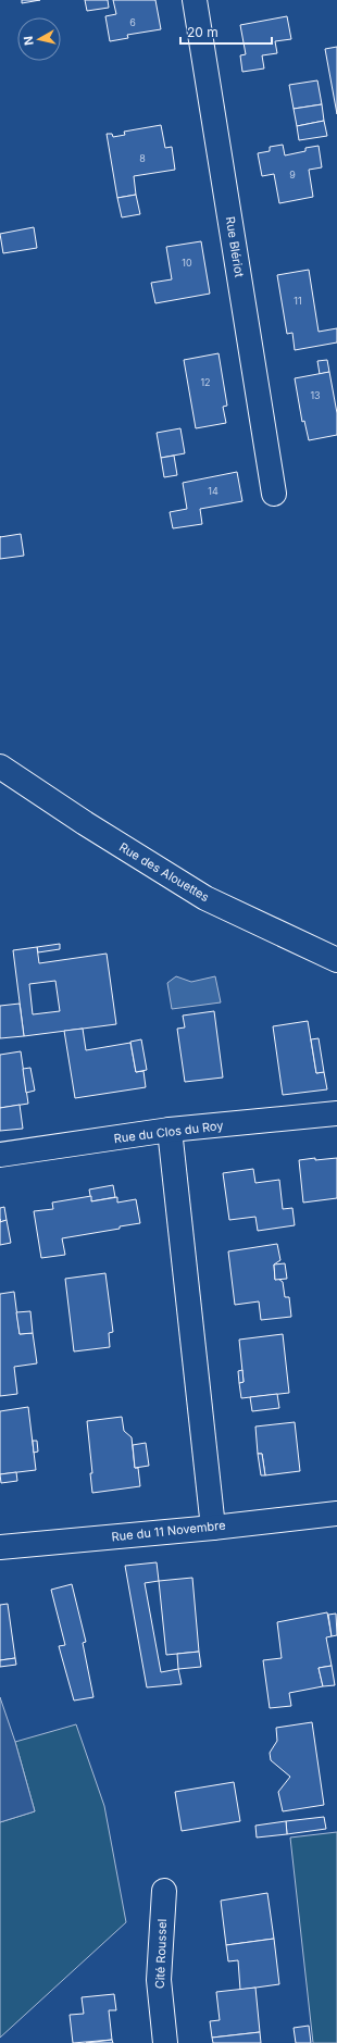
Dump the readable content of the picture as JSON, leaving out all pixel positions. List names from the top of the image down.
{
  "streets": {
    "street": [
      "Rue Blériot",
      "Rue des Alouettes",
      "Rue du Clos du Roy",
      "Rue du 11 Novembre",
      "Cité Roussel"
    ]
  },
  "house_numbers": [
    "6",
    "8",
    "9",
    "10",
    "11",
    "12",
    "13",
    "14"
  ],
  "scale_bar": "20 m",
  "north": "left"
}
